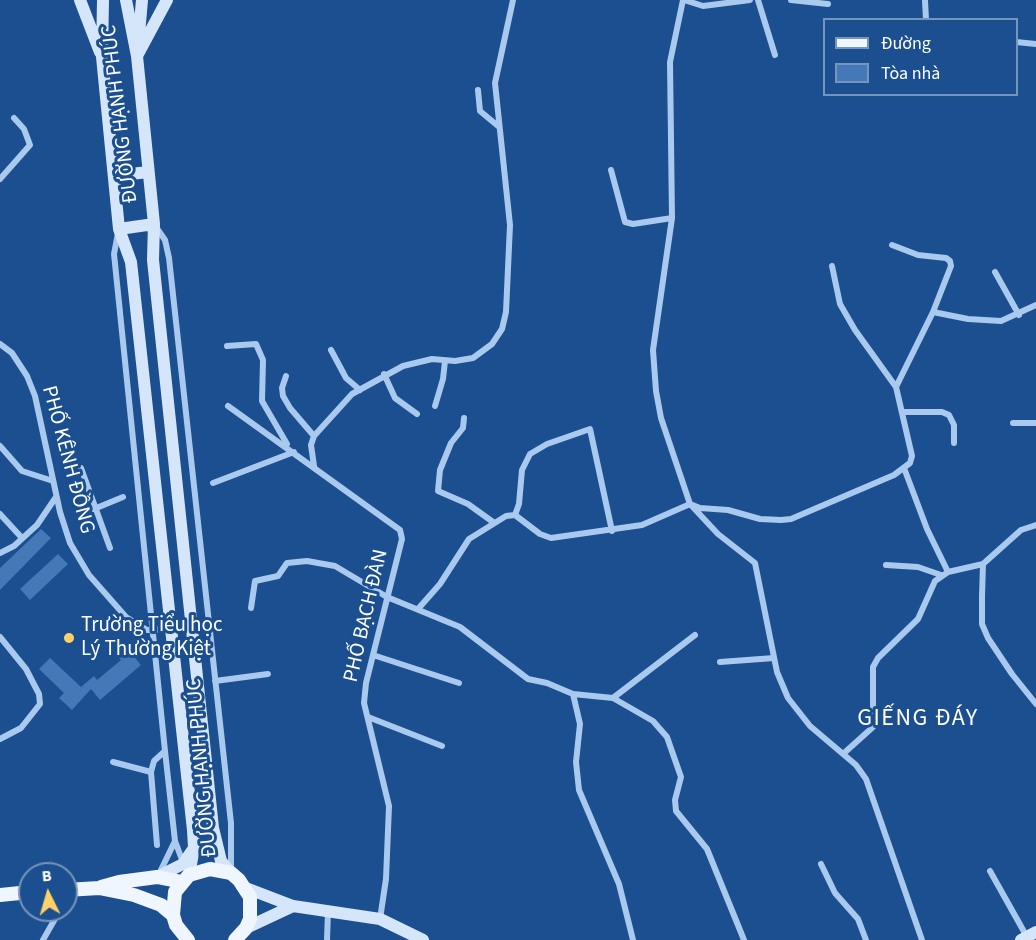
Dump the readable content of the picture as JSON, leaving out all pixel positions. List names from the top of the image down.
{
  "streets": {
    "main road": ["ĐƯỜNG HẠNH PHÚC"],
    "street": ["PHỐ KÊNH ĐỒNG", "PHỐ BẠCH ĐÀN"]
  },
  "crossings": [
    ["ĐƯỜNG HẠNH PHÚC", "PHỐ KÊNH ĐỒNG"]
  ],
  "districts": ["GIẾNG ĐÁY"],
  "places": ["Trường Tiểu học Lý Thường Kiệt"],
  "legend": ["Đường", "Tòa nhà"],
  "north": "top"
}
